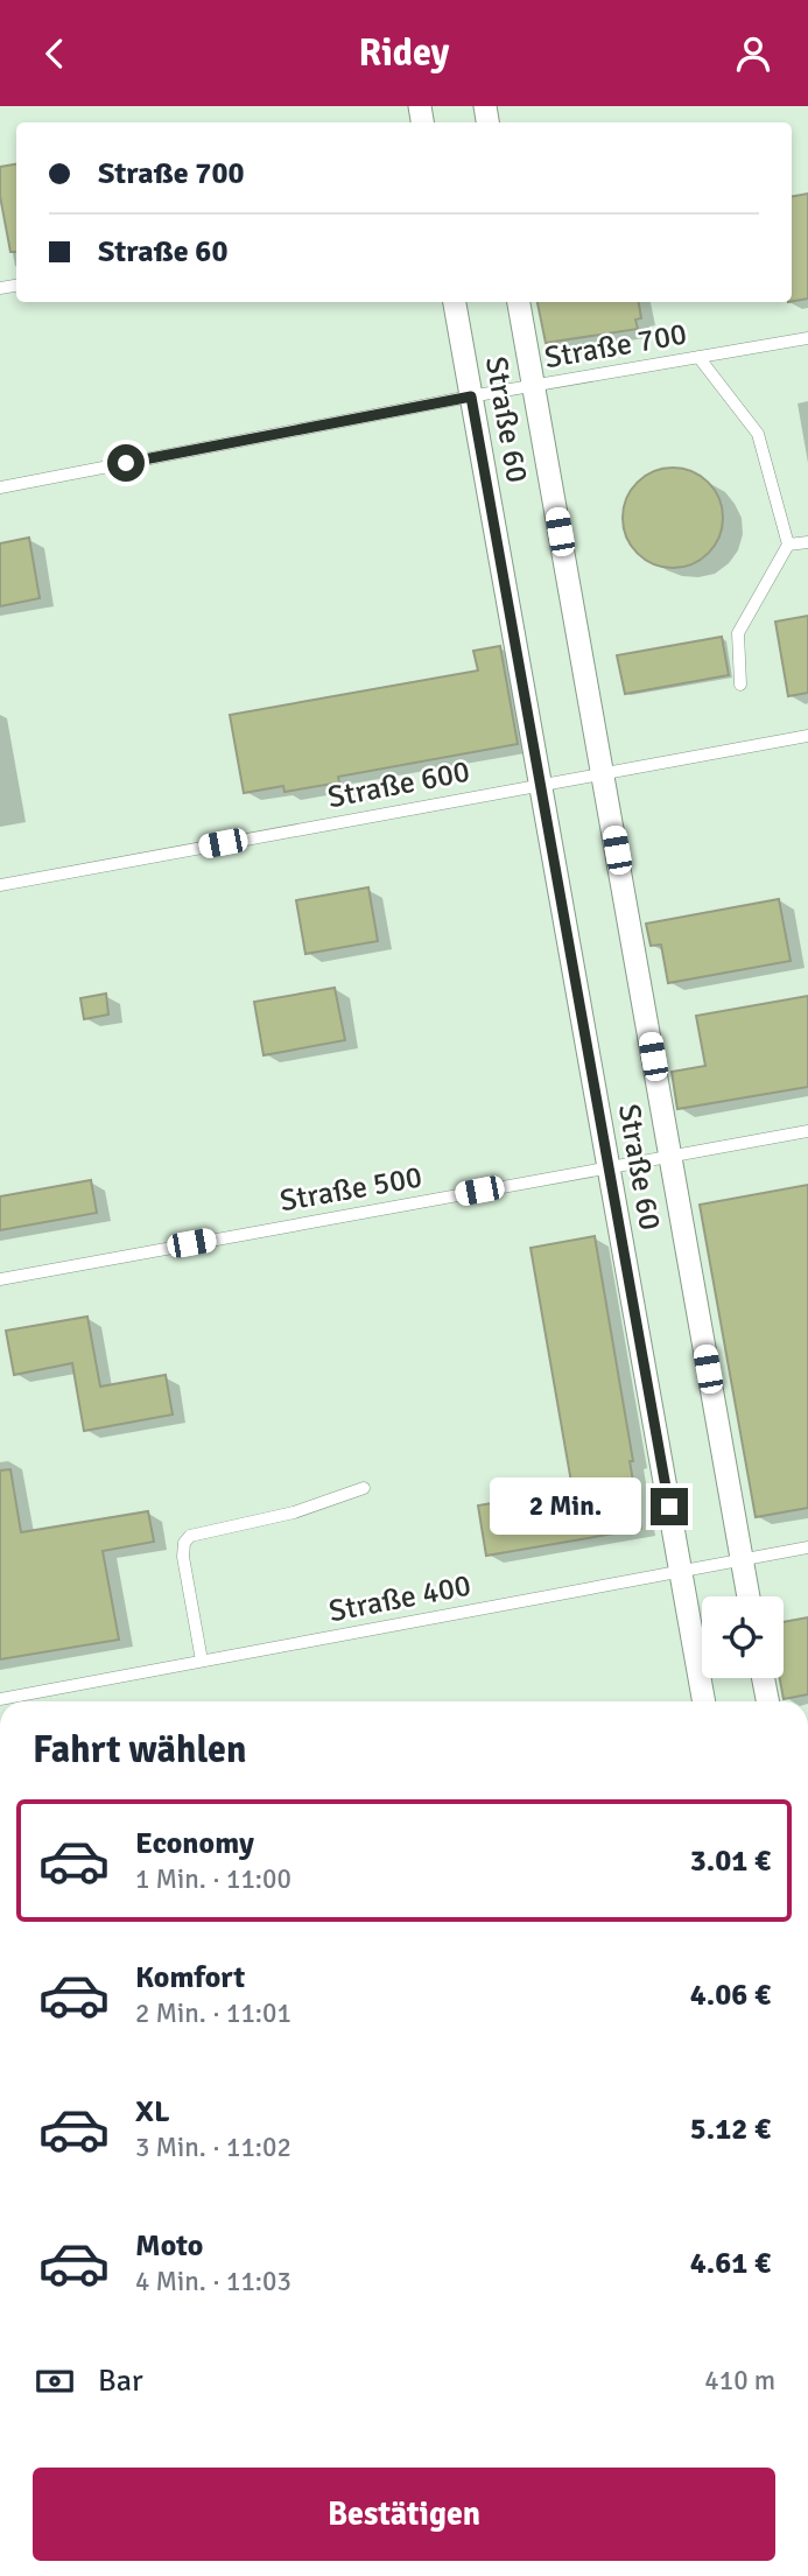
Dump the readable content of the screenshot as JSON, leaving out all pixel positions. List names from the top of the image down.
{
  "streets": {
    "street": ["Straße 60"],
    "lane": [
      "Straße 700",
      "Straße 600",
      "Straße 500",
      "Straße 400"
    ]
  },
  "crossings": [
    ["Straße 700", "Straße 60"],
    ["Straße 60", "Straße 600"],
    ["Straße 60", "Straße 500"],
    ["Straße 60", "Straße 400"]
  ],
  "page": {
    "header": "Ridey",
    "banner": ["Straße 700", "Straße 60"],
    "bubble": "2 Min.",
    "heading": "Fahrt wählen",
    "list": [
      {
        "name": "Economy",
        "note": "1 Min. · 11:00",
        "value": "3.01 €"
      },
      {
        "name": "Komfort",
        "note": "2 Min. · 11:01",
        "value": "4.06 €"
      },
      {
        "name": "XL",
        "note": "3 Min. · 11:02",
        "value": "5.12 €"
      },
      {
        "name": "Moto",
        "note": "4 Min. · 11:03",
        "value": "4.61 €"
      }
    ],
    "pay": ["Bar", "410 m"],
    "buttons": "Bestätigen"
  }
}
